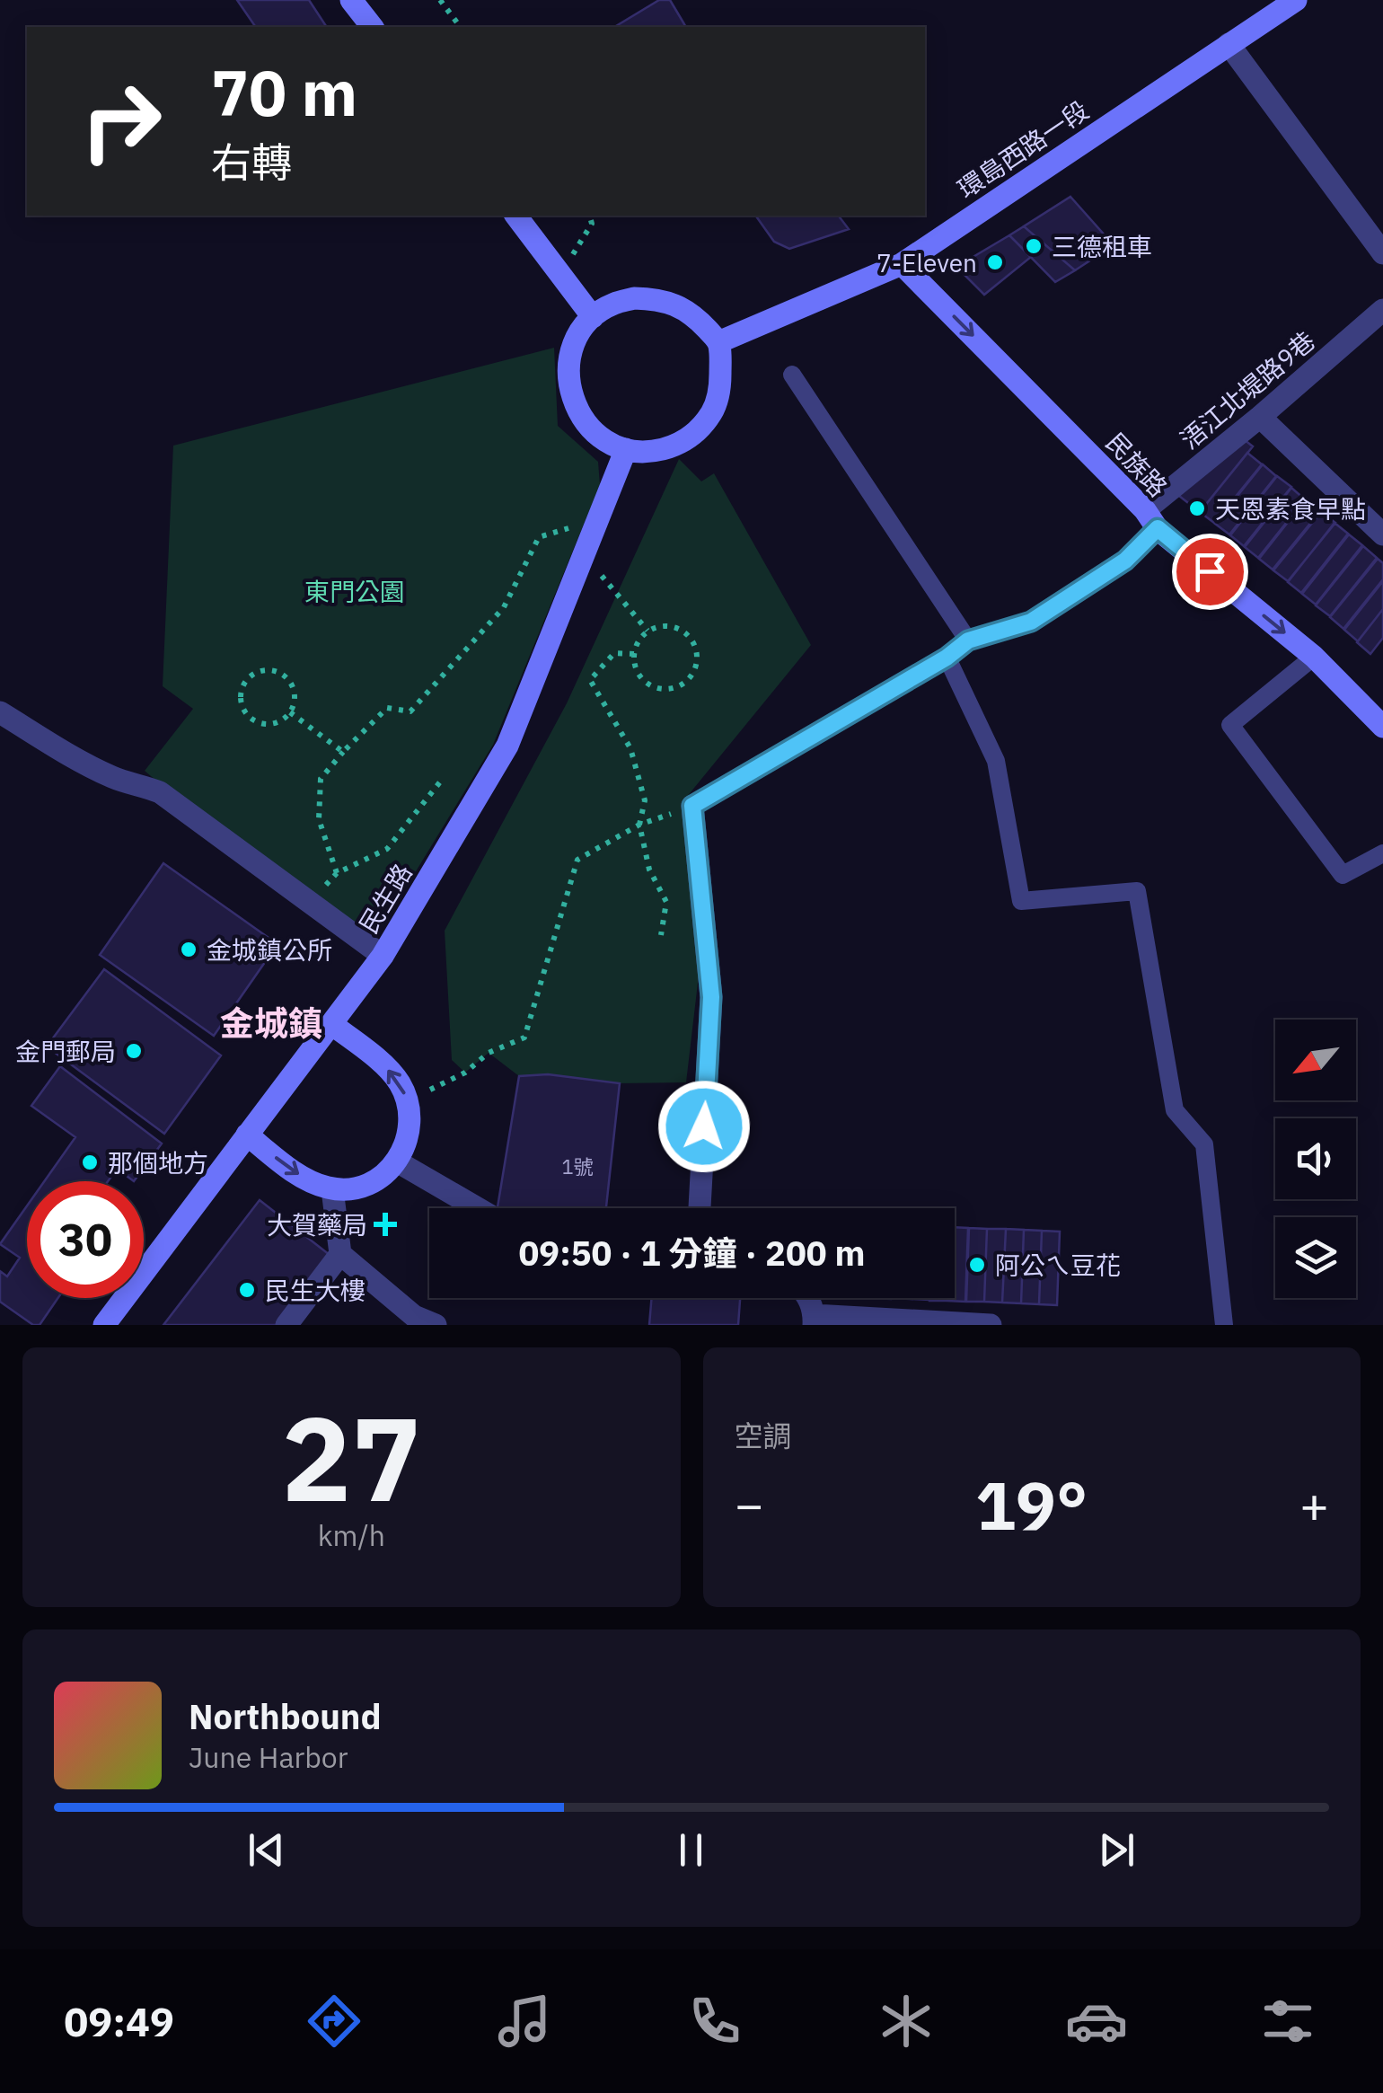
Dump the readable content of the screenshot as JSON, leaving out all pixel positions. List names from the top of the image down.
{
  "streets": {
    "main road": ["環島西路一段", "民族路", "民生路"],
    "street": ["浯江北堤路9巷"]
  },
  "crossings": [
    ["環島西路一段", "民族路"],
    ["環島西路一段", "民生路"],
    ["浯江北堤路9巷", "民族路"]
  ],
  "one_way": ["民族路"],
  "districts": ["金城鎮"],
  "parks": ["東門公園"],
  "places": {
    "other": [
      "三德租車",
      "7-Eleven",
      "天恩素食早點",
      "金城鎮公所",
      "金門郵局",
      "那個地方",
      "阿公ㄟ豆花",
      "民生大樓"
    ],
    "health": ["大賀藥局"]
  },
  "house_numbers": ["1號"],
  "north": "bottom left",
  "page": {
    "turn": ["70 m", "右轉"],
    "limit": "30",
    "trip": "09:50 · 1 分鐘 · 200 m",
    "tile": [
      ["27", "km/h"],
      "空調"
    ],
    "heat": ["−", "19°", "+"],
    "song": ["Northbound", "June Harbor"],
    "tabs": "09:49"
  }
}
